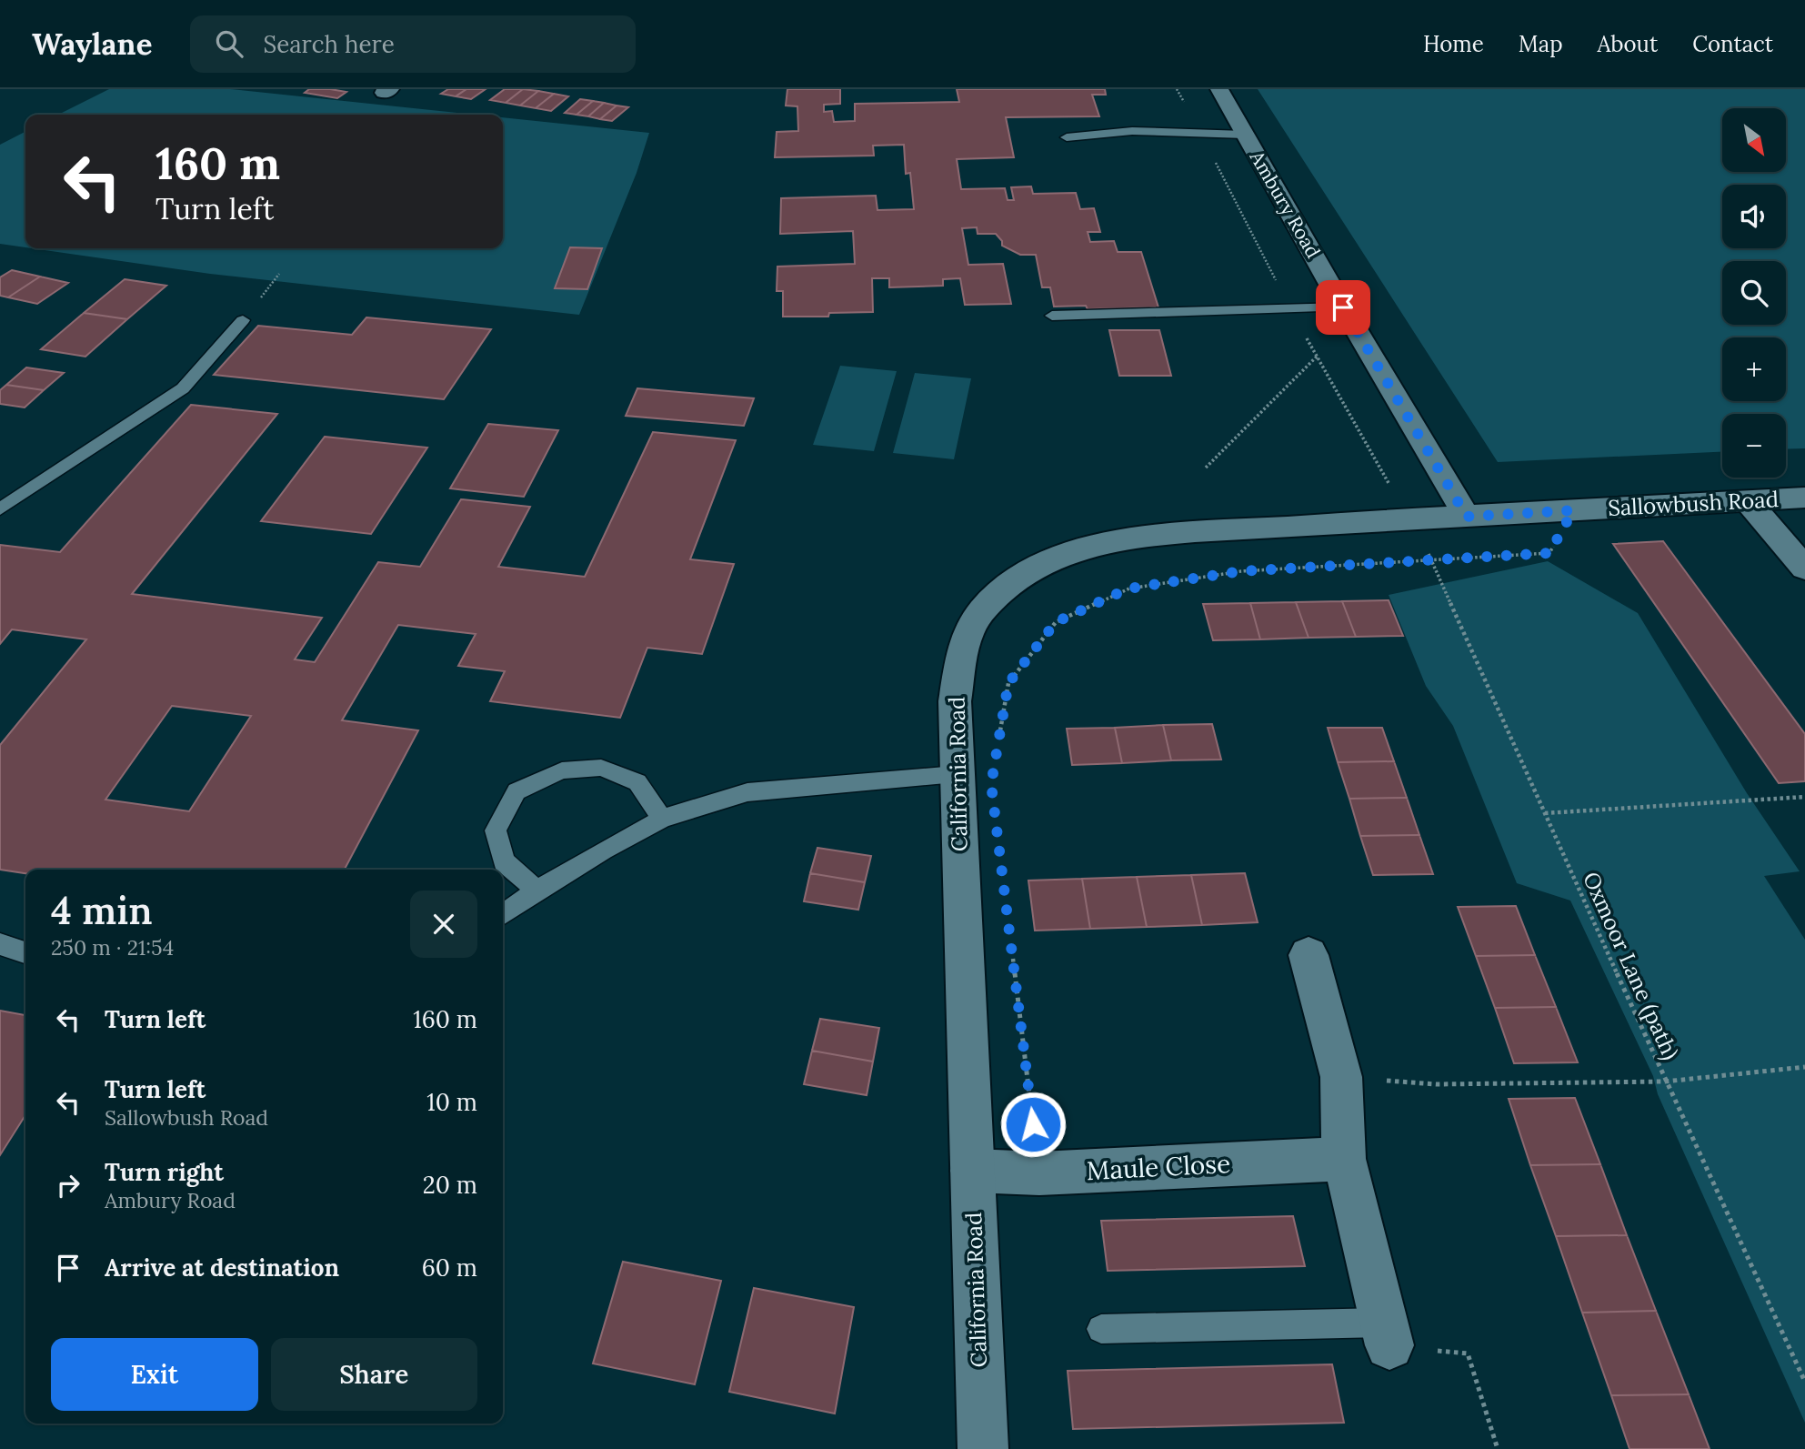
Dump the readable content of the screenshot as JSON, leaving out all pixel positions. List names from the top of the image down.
{
  "streets": {
    "street": [
      "Ambury Road",
      "Sallowbush Road",
      "California Road",
      "Maule Close"
    ],
    "path": ["Oxmoor Lane (path)"]
  },
  "crossings": [
    ["Ambury Road", "Sallowbush Road"],
    ["Ambury Road", "California Road"],
    ["Sallowbush Road", "California Road"],
    ["California Road", "Maule Close"]
  ],
  "north": "bottom right",
  "page": {
    "header": "Waylane",
    "search": "Search here",
    "nav": [
      "Home",
      "Map",
      "About",
      "Contact"
    ],
    "map_buttons": ["+", "−"],
    "turn": ["160 m", "Turn left"],
    "heading": ["4 min", "250 m · 21:54"],
    "list": [
      {
        "name": "Turn left",
        "value": "160 m"
      },
      {
        "name": "Turn left",
        "note": "Sallowbush Road",
        "value": "10 m"
      },
      {
        "name": "Turn right",
        "note": "Ambury Road",
        "value": "20 m"
      },
      {
        "name": "Arrive at destination",
        "value": "60 m"
      }
    ],
    "buttons": ["Exit", "Share"]
  }
}
